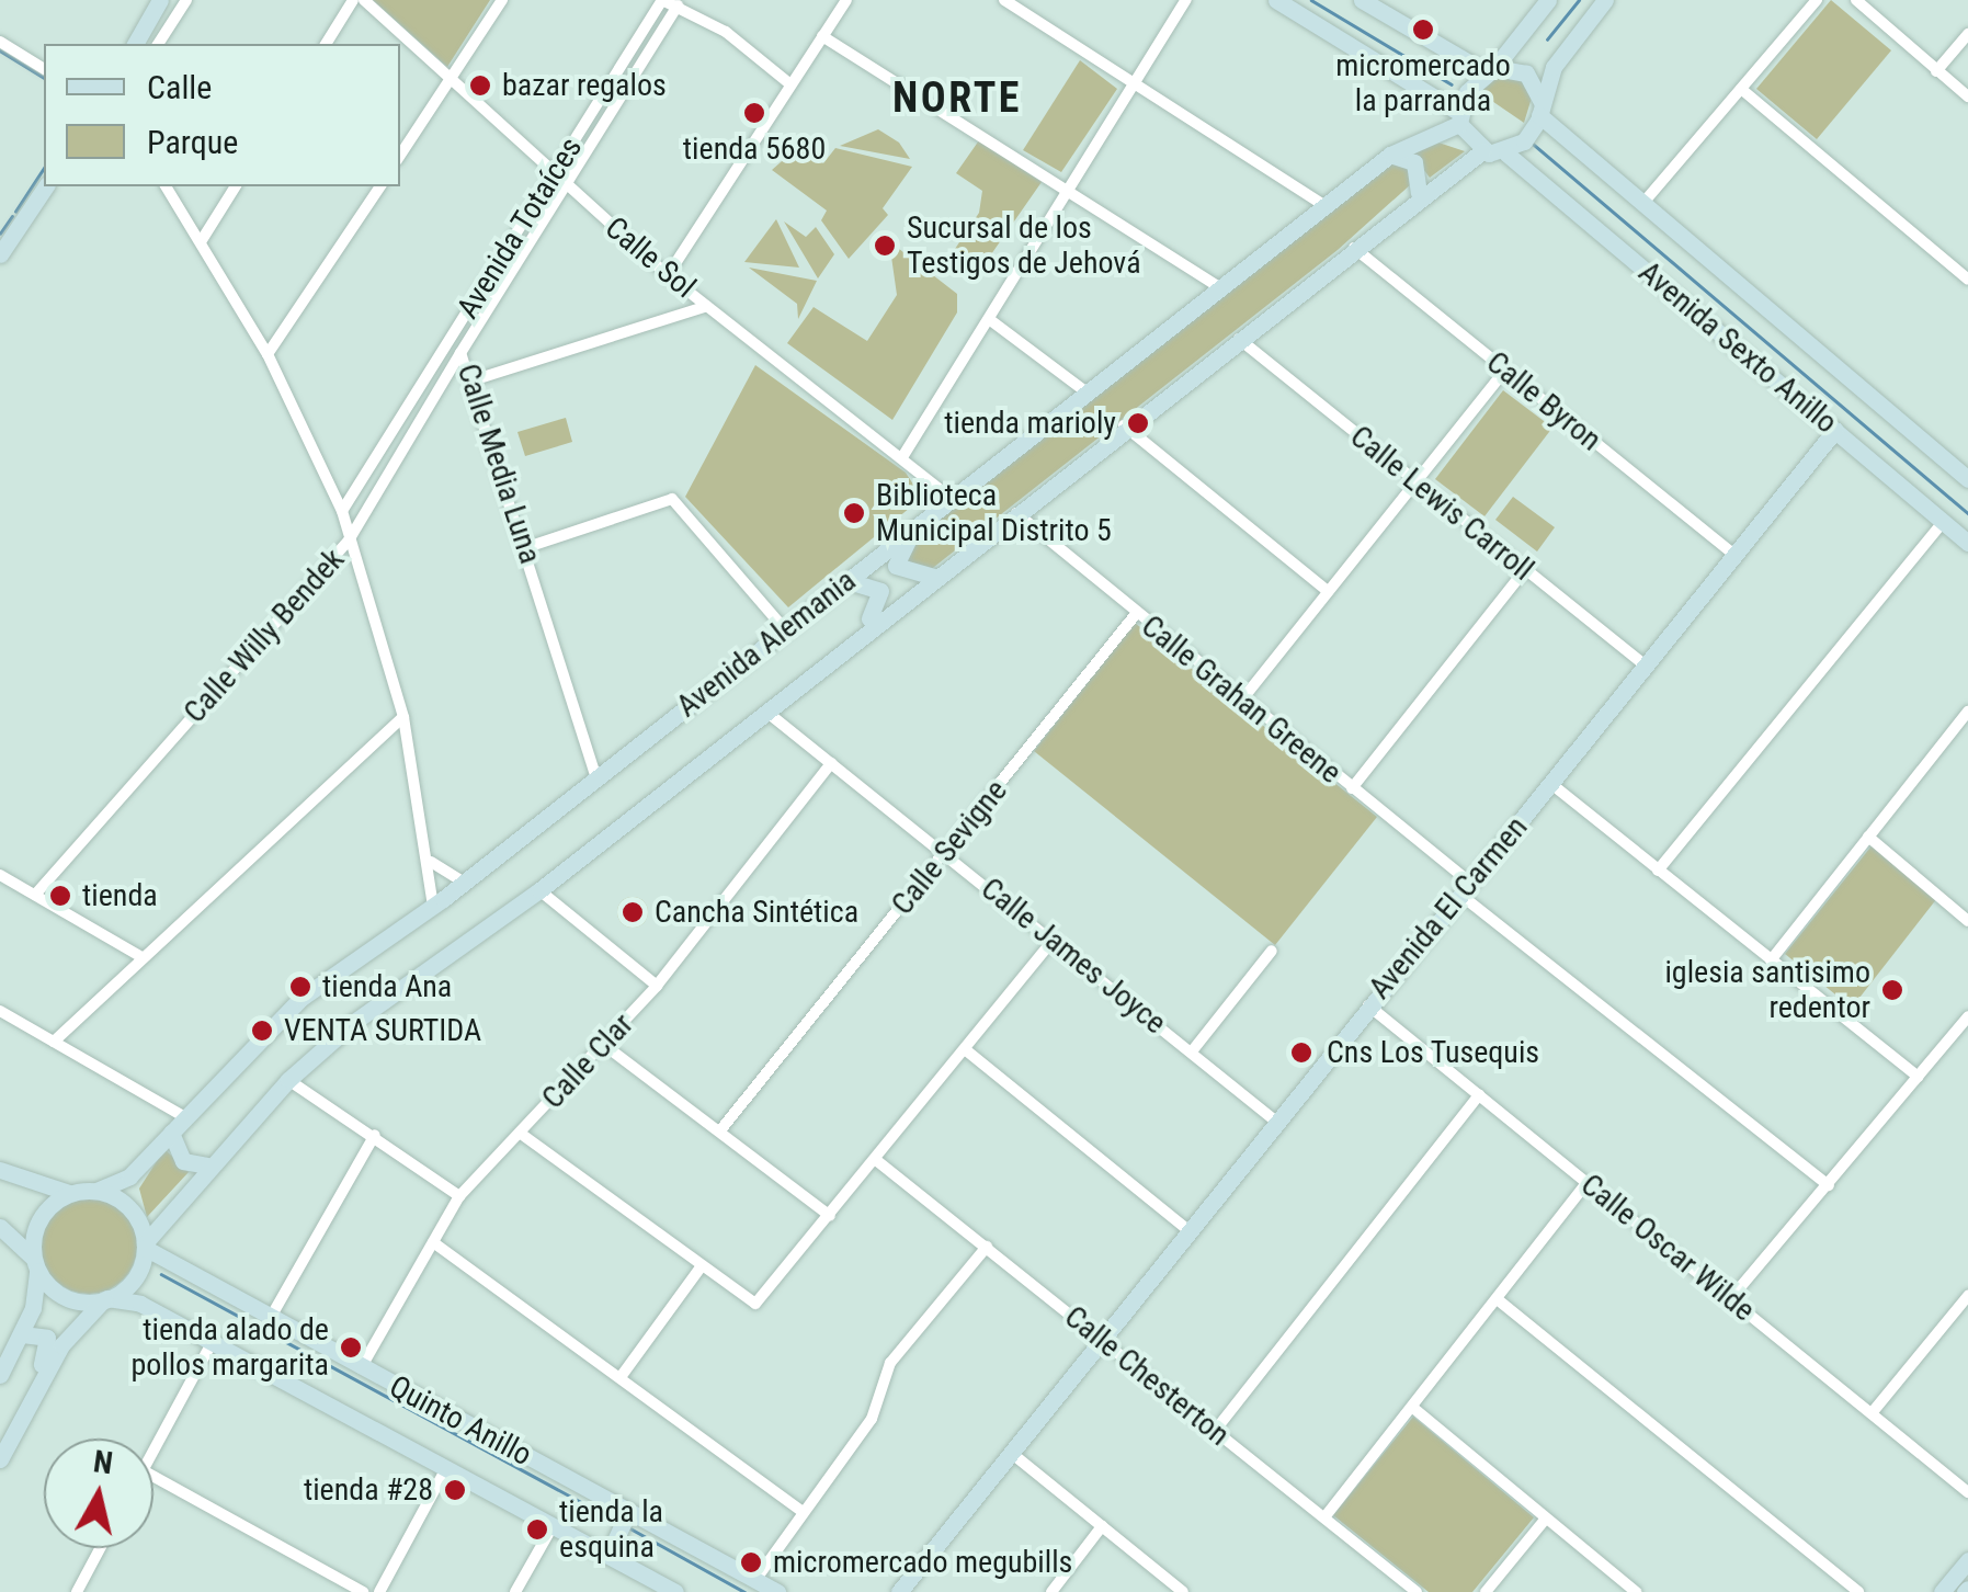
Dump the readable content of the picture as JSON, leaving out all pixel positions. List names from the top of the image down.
{
  "streets": {
    "main road": [
      "Avenida Sexto Anillo",
      "Avenida Alemania",
      "Avenida El Carmen",
      "Quinto Anillo"
    ],
    "street": [
      "Avenida Totaíces",
      "Calle Sol",
      "Calle Byron",
      "Calle Media Luna",
      "Calle Lewis Carroll",
      "Calle Willy Bendek",
      "Calle Grahan Greene",
      "Calle Sevigne",
      "Calle James Joyce",
      "Calle Clar",
      "Calle Oscar Wilde",
      "Calle Chesterton"
    ]
  },
  "crossings": [
    ["Avenida Totaíces", "Calle Sol"],
    ["Calle Sol", "Calle Media Luna"],
    ["Calle Sol", "Avenida Alemania"],
    ["Avenida Sexto Anillo", "Avenida Alemania"],
    ["Avenida Sexto Anillo", "Avenida El Carmen"],
    ["Calle Byron", "Avenida Alemania"],
    ["Calle Byron", "Avenida El Carmen"],
    ["Calle Media Luna", "Calle Willy Bendek"],
    ["Calle Media Luna", "Avenida Alemania"],
    ["Calle Lewis Carroll", "Avenida Alemania"],
    ["Calle Lewis Carroll", "Avenida El Carmen"],
    ["Avenida Alemania", "Calle Grahan Greene"],
    ["Avenida Alemania", "Calle James Joyce"],
    ["Avenida Alemania", "Quinto Anillo"],
    ["Calle Grahan Greene", "Calle Sevigne"],
    ["Calle Grahan Greene", "Avenida El Carmen"],
    ["Calle Sevigne", "Calle James Joyce"],
    ["Avenida El Carmen", "Calle James Joyce"],
    ["Avenida El Carmen", "Calle Oscar Wilde"],
    ["Avenida El Carmen", "Calle Chesterton"],
    ["Calle James Joyce", "Calle Clar"],
    ["Calle Clar", "Quinto Anillo"]
  ],
  "districts": ["NORTE"],
  "places": [
    "micromercado la parranda",
    "bazar regalos",
    "tienda 5680",
    "Sucursal de los Testigos de Jehová",
    "tienda marioly",
    "Biblioteca Municipal Distrito 5",
    "tienda",
    "Cancha Sintética",
    "tienda Ana",
    "iglesia santisimo redentor",
    "VENTA SURTIDA",
    "Cns Los Tusequis",
    "tienda alado de pollos margarita",
    "tienda #28",
    "tienda la esquina",
    "micromercado megubills"
  ],
  "legend": ["Calle", "Parque"],
  "north": "top"
}
